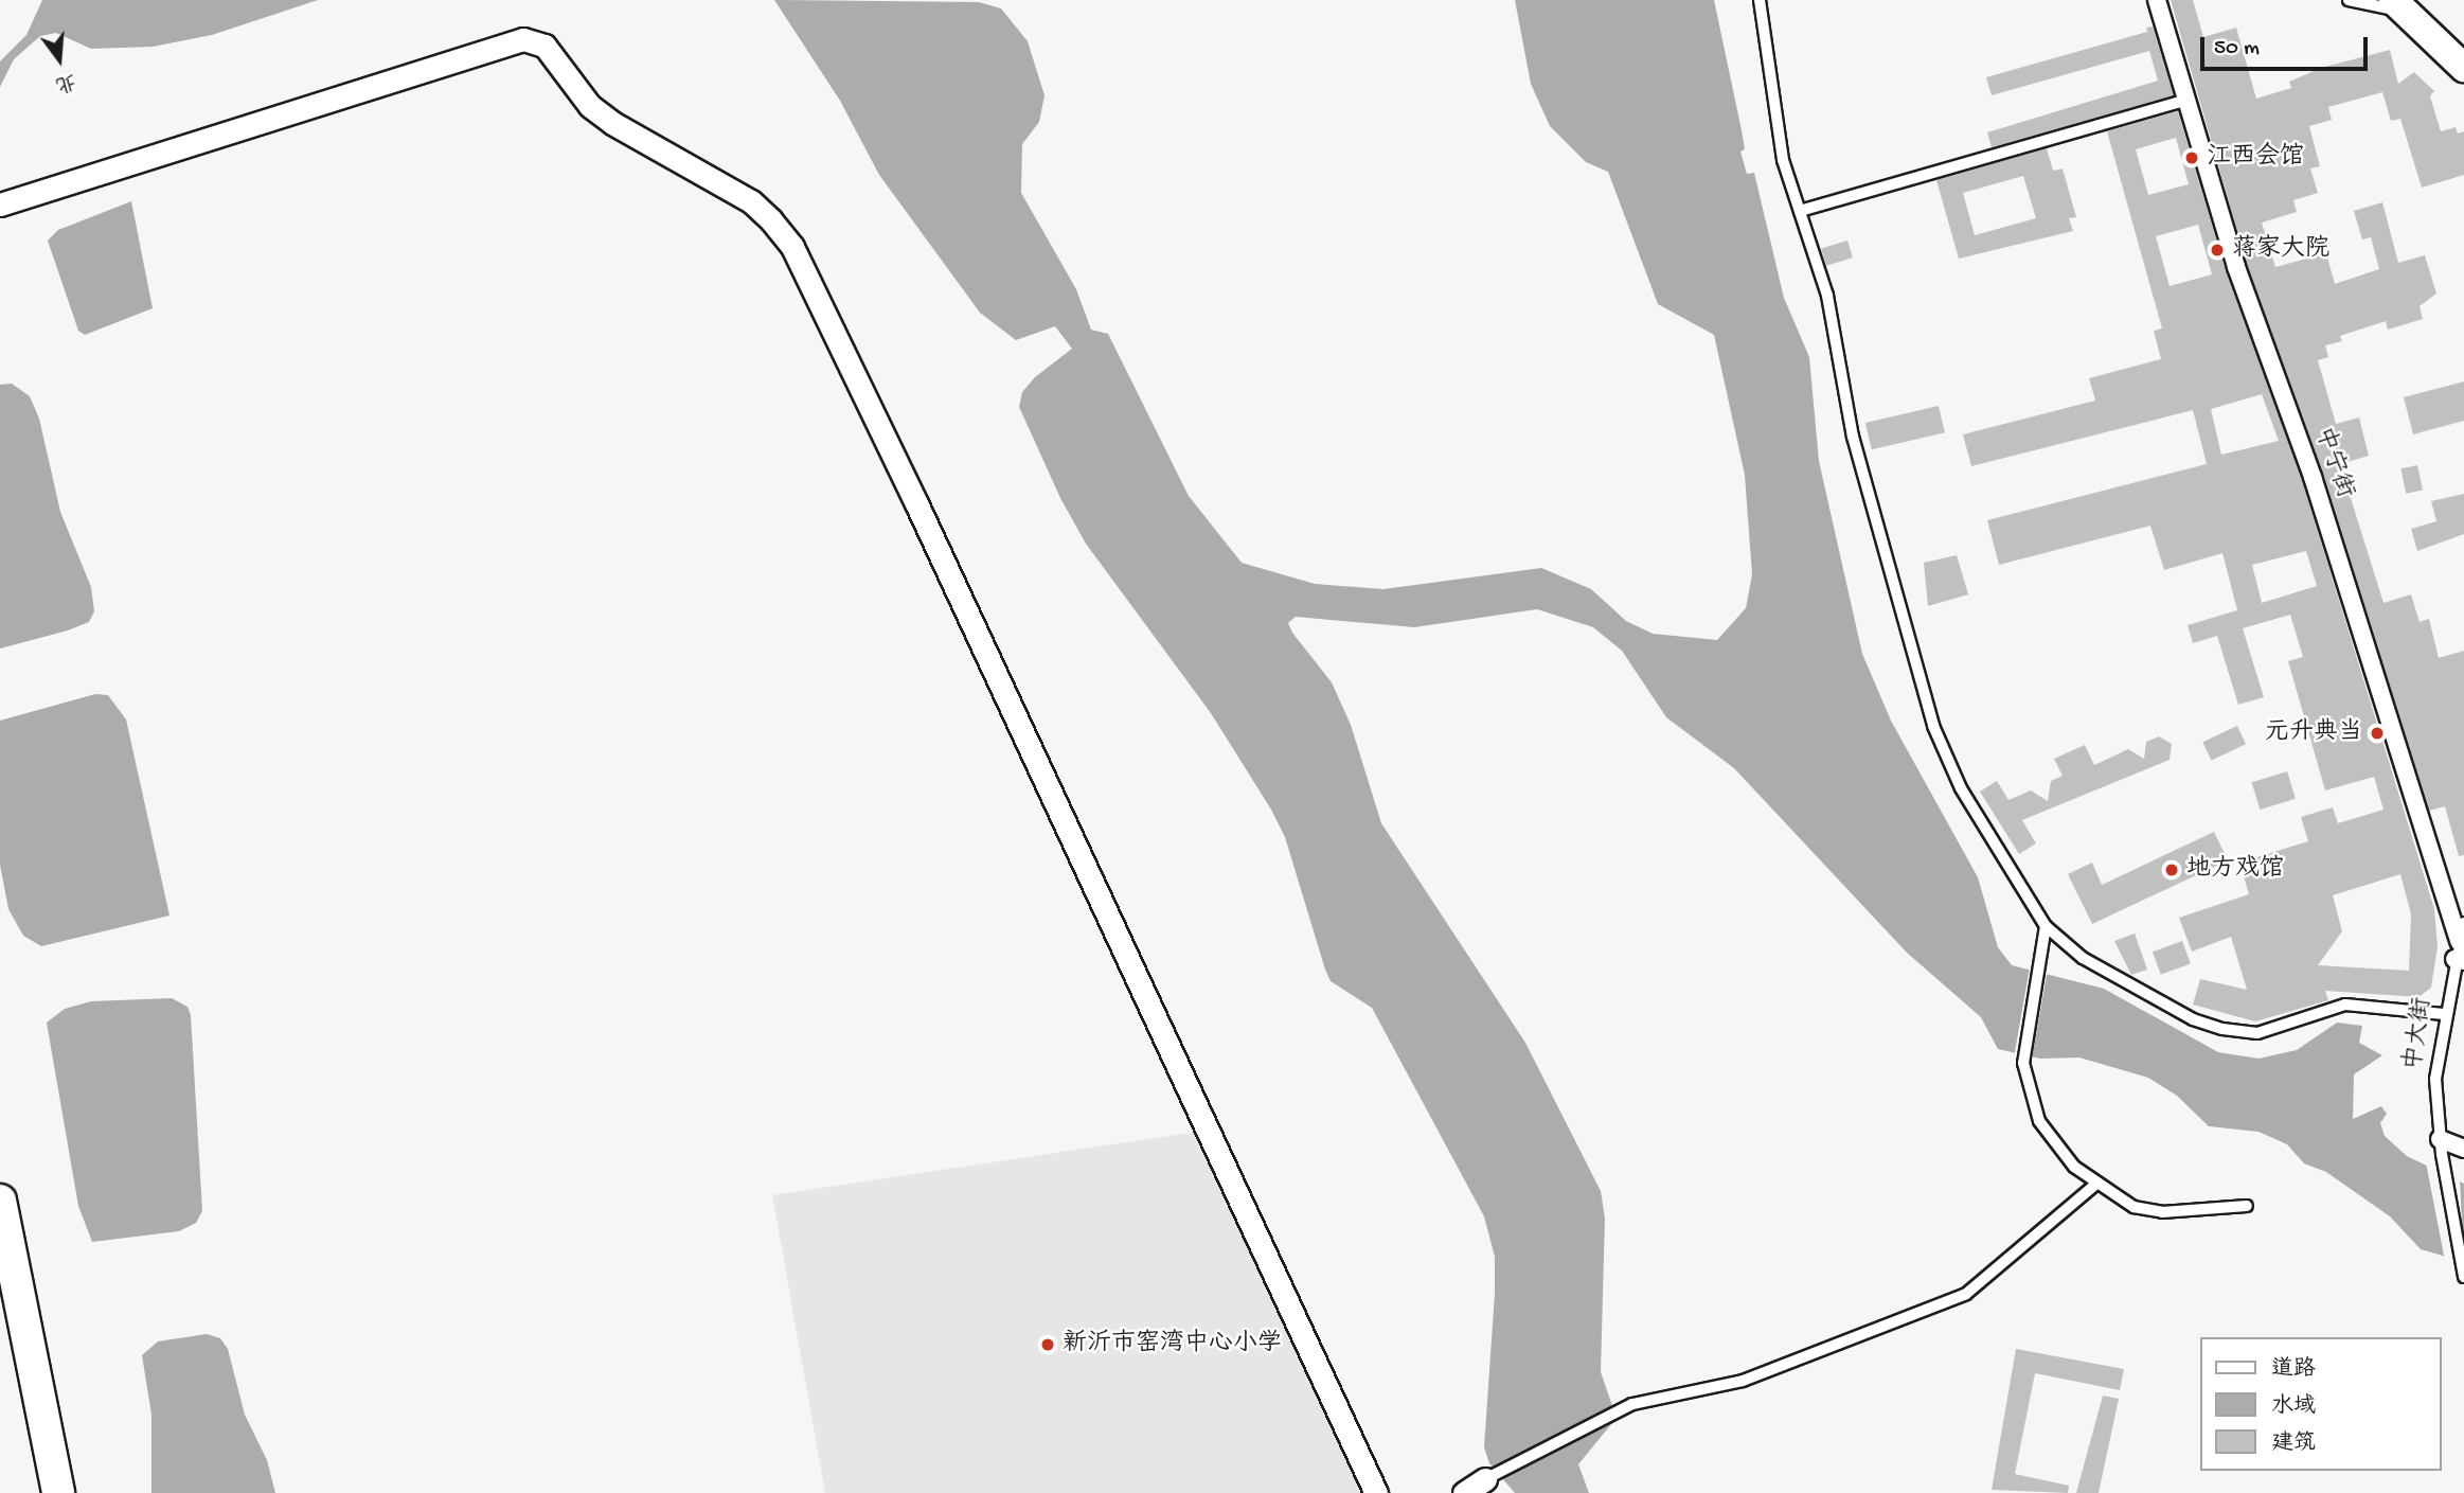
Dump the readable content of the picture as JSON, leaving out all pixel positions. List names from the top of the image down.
{
  "streets": {
    "street": ["中宁街"],
    "lane": ["中大街"]
  },
  "crossings": [
    ["中宁街", "中大街"]
  ],
  "places": [
    "江西会馆",
    "蒋家大院",
    "元升典当",
    "地方戏馆",
    "新沂市窑湾中心小学"
  ],
  "legend": ["道路", "水域", "建筑"],
  "scale_bar": "50 m",
  "north": "bottom"
}
